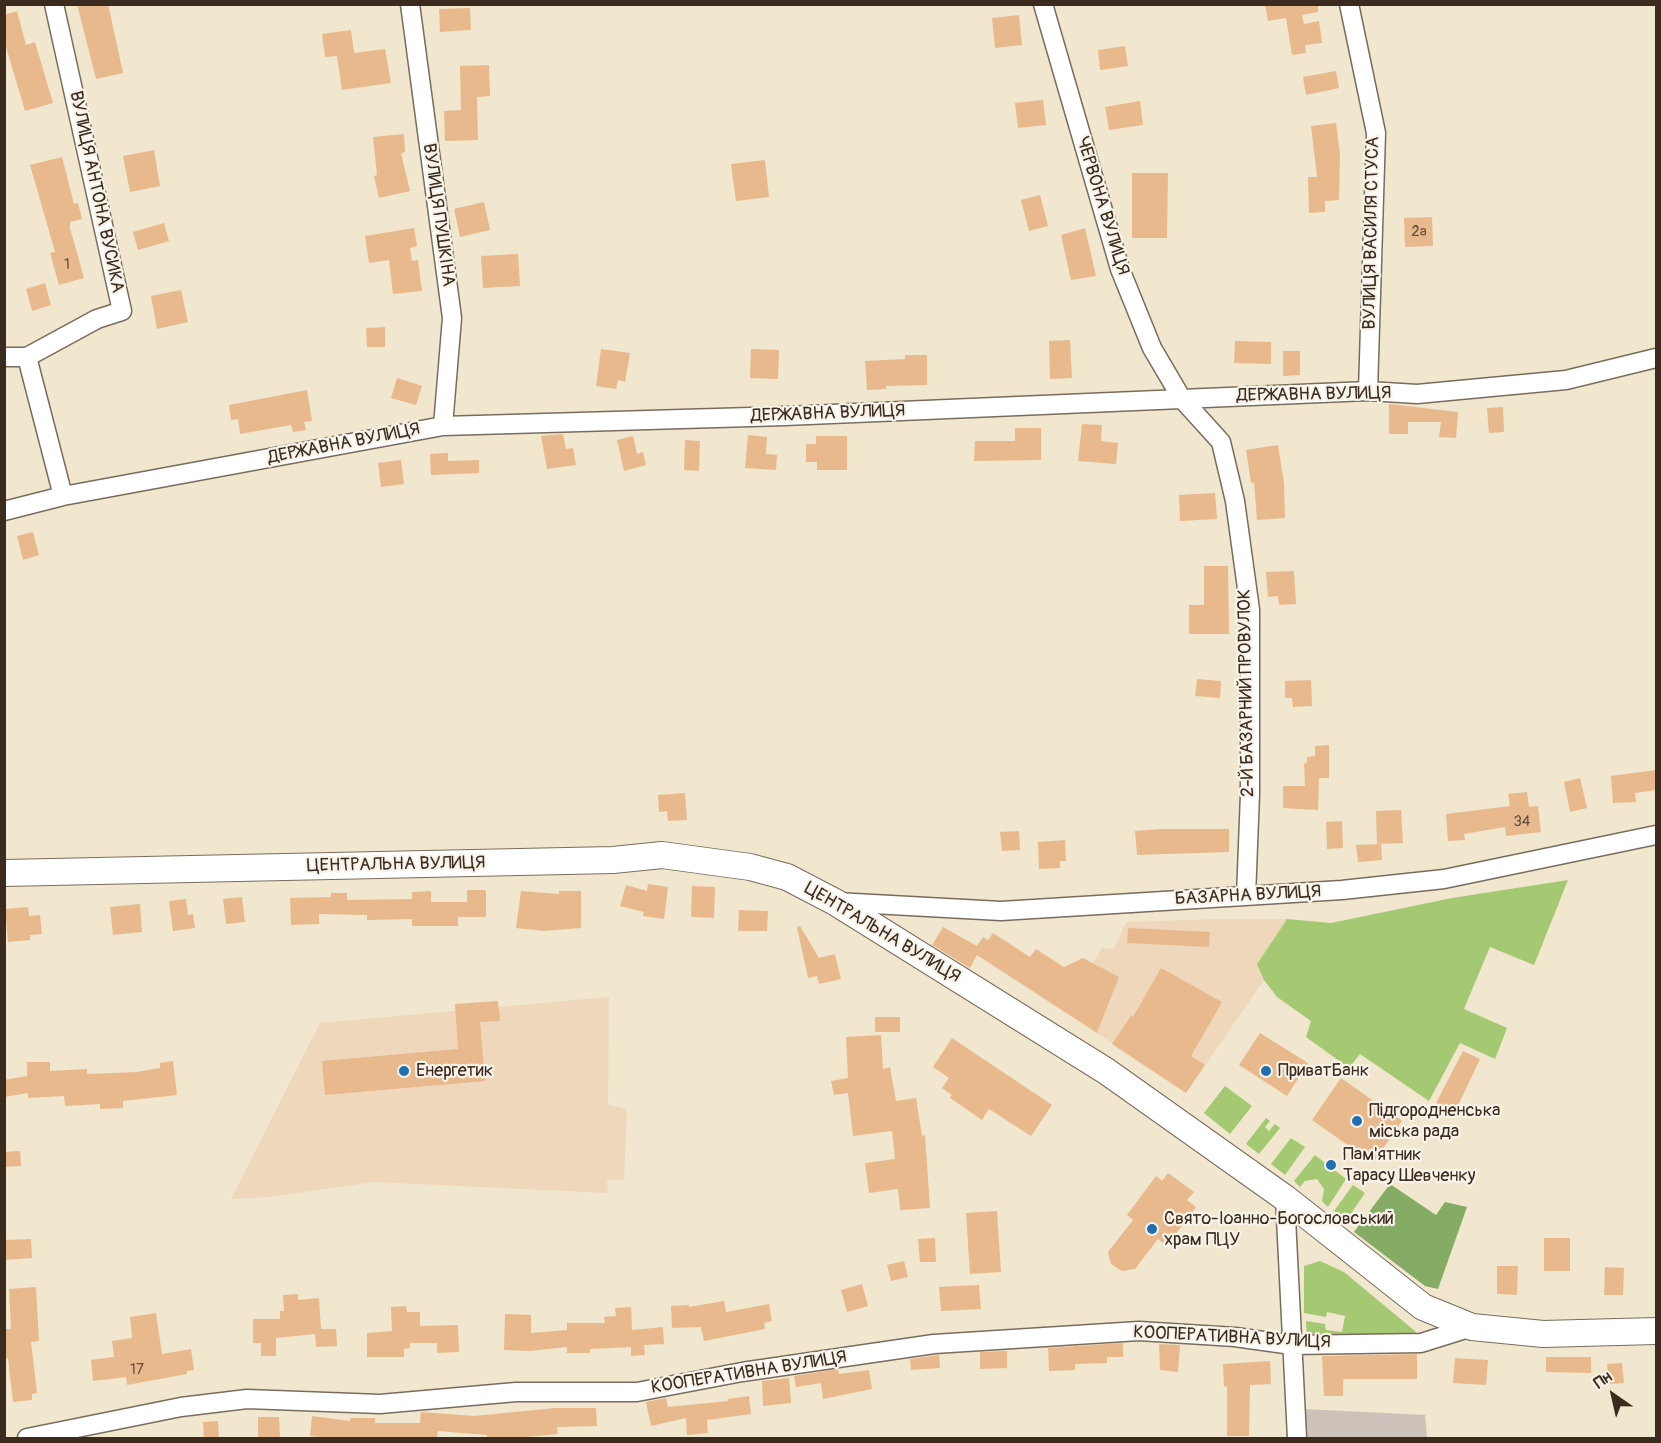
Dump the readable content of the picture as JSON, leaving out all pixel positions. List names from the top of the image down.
{
  "streets": {
    "main road": ["ЦЕНТРАЛЬНА ВУЛИЦЯ"],
    "street": [
      "ВУЛИЦЯ АНТОНА ВУСИКА",
      "ЧЕРВОНА ВУЛИЦЯ",
      "ВУЛИЦЯ ПУШКІНА",
      "ВУЛИЦЯ ВАСИЛЯ СТУСА",
      "ДЕРЖАВНА ВУЛИЦЯ",
      "2-Й БАЗАРНИЙ ПРОВУЛОК",
      "БАЗАРНА ВУЛИЦЯ",
      "КООПЕРАТИВНА ВУЛИЦЯ"
    ]
  },
  "crossings": [
    ["ЧЕРВОНА ВУЛИЦЯ", "ДЕРЖАВНА ВУЛИЦЯ"],
    ["ЧЕРВОНА ВУЛИЦЯ", "2-Й БАЗАРНИЙ ПРОВУЛОК"],
    ["ВУЛИЦЯ ПУШКІНА", "ДЕРЖАВНА ВУЛИЦЯ"],
    ["ВУЛИЦЯ ВАСИЛЯ СТУСА", "ДЕРЖАВНА ВУЛИЦЯ"],
    ["ДЕРЖАВНА ВУЛИЦЯ", "2-Й БАЗАРНИЙ ПРОВУЛОК"],
    ["2-Й БАЗАРНИЙ ПРОВУЛОК", "БАЗАРНА ВУЛИЦЯ"],
    ["ЦЕНТРАЛЬНА ВУЛИЦЯ", "БАЗАРНА ВУЛИЦЯ"],
    ["ЦЕНТРАЛЬНА ВУЛИЦЯ", "КООПЕРАТИВНА ВУЛИЦЯ"]
  ],
  "places": [
    "Енергетик",
    "ПриватБанк",
    "Підгородненська міська рада",
    "Пам'ятник Тарасу Шевченку",
    "Свято-Іоанно-Богословський храм ПЦУ"
  ],
  "house_numbers": [
    "2а",
    "1",
    "34",
    "17"
  ],
  "north": "top left"
}
